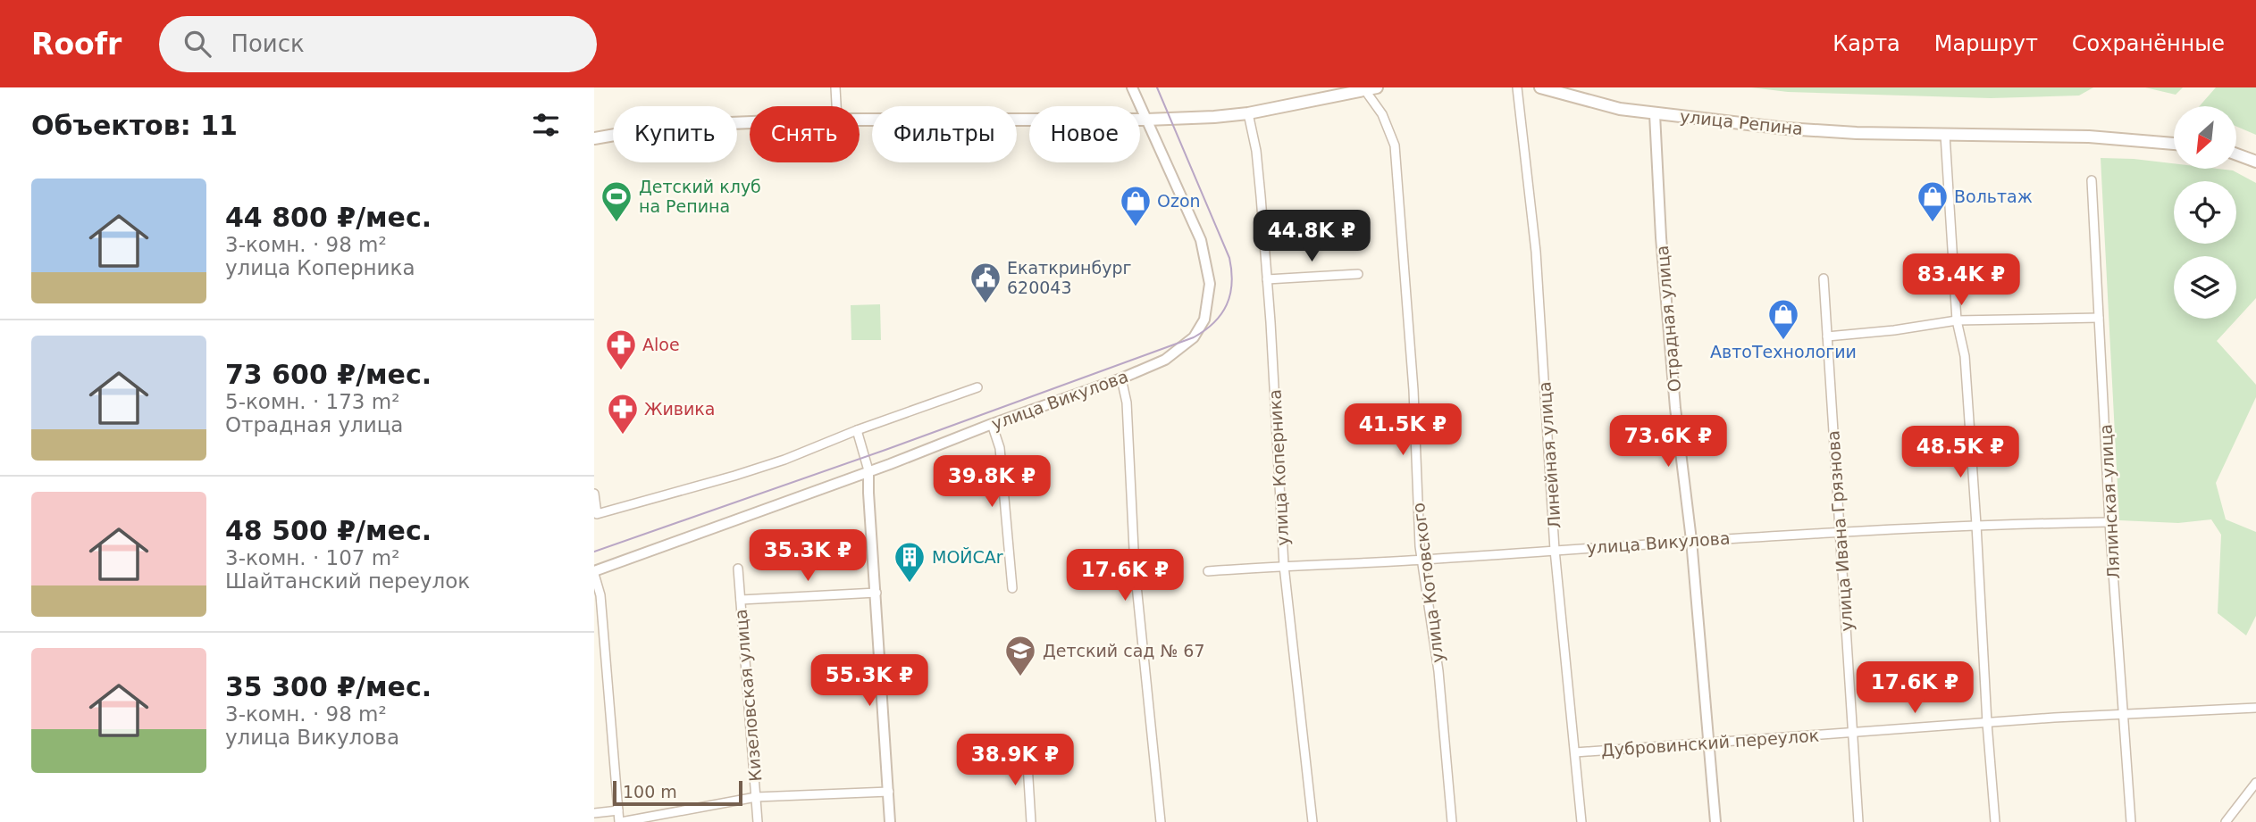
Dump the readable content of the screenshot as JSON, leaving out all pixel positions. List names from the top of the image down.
{
  "streets": {
    "main road": ["улица Репина"],
    "street": [
      "Отрадная улица",
      "улица Викулова",
      "Линейная улица",
      "улица Коперника",
      "Лялинская улица",
      "улица Ивана Грязнова",
      "улица Котовского",
      "Кизеловская улица",
      "Дубровинский переулок"
    ]
  },
  "crossings": [
    ["улица Репина", "Отрадная улица"],
    ["Отрадная улица", "улица Викулова"],
    ["Отрадная улица", "Дубровинский переулок"],
    ["улица Викулова", "Линейная улица"],
    ["улица Викулова", "улица Коперника"],
    ["улица Викулова", "Лялинская улица"],
    ["улица Викулова", "улица Ивана Грязнова"],
    ["улица Викулова", "улица Котовского"],
    ["Линейная улица", "Дубровинский переулок"],
    ["Лялинская улица", "Дубровинский переулок"],
    ["улица Ивана Грязнова", "Дубровинский переулок"]
  ],
  "places": {
    "sports": ["Детский клуб на Репина"],
    "shop": ["Вольтаж", "Ozon", "АвтоТехнологии"],
    "public building": ["Екаткринбург 620043"],
    "pharmacy": ["Aloe", "Живика"],
    "building": ["МОЙCAr"],
    "school or university": ["Детский сад № 67"]
  },
  "scale_bar": "100 m",
  "north": "bottom left",
  "page": {
    "header": "Roofr",
    "search": "Поиск",
    "nav": ["Карта", "Маршрут", "Сохранённые"],
    "heading": "Объектов: 11",
    "chip": [
      "Купить",
      "Снять",
      "Фильтры",
      "Новое"
    ],
    "list": [
      {
        "name": "44 800 ₽/мес.",
        "note": "3-комн. · 98 m² · улица Коперника"
      },
      {
        "name": "73 600 ₽/мес.",
        "note": "5-комн. · 173 m² · Отрадная улица"
      },
      {
        "name": "48 500 ₽/мес.",
        "note": "3-комн. · 107 m² · Шайтанский переулок"
      },
      {
        "name": "35 300 ₽/мес.",
        "note": "3-комн. · 98 m² · улица Викулова"
      }
    ],
    "price": [
      "44.8K ₽",
      "83.4K ₽",
      "41.5K ₽",
      "73.6K ₽",
      "48.5K ₽",
      "39.8K ₽",
      "35.3K ₽",
      "17.6K ₽",
      "55.3K ₽",
      "17.6K ₽",
      "38.9K ₽"
    ],
    "scale": "100 m"
  }
}
